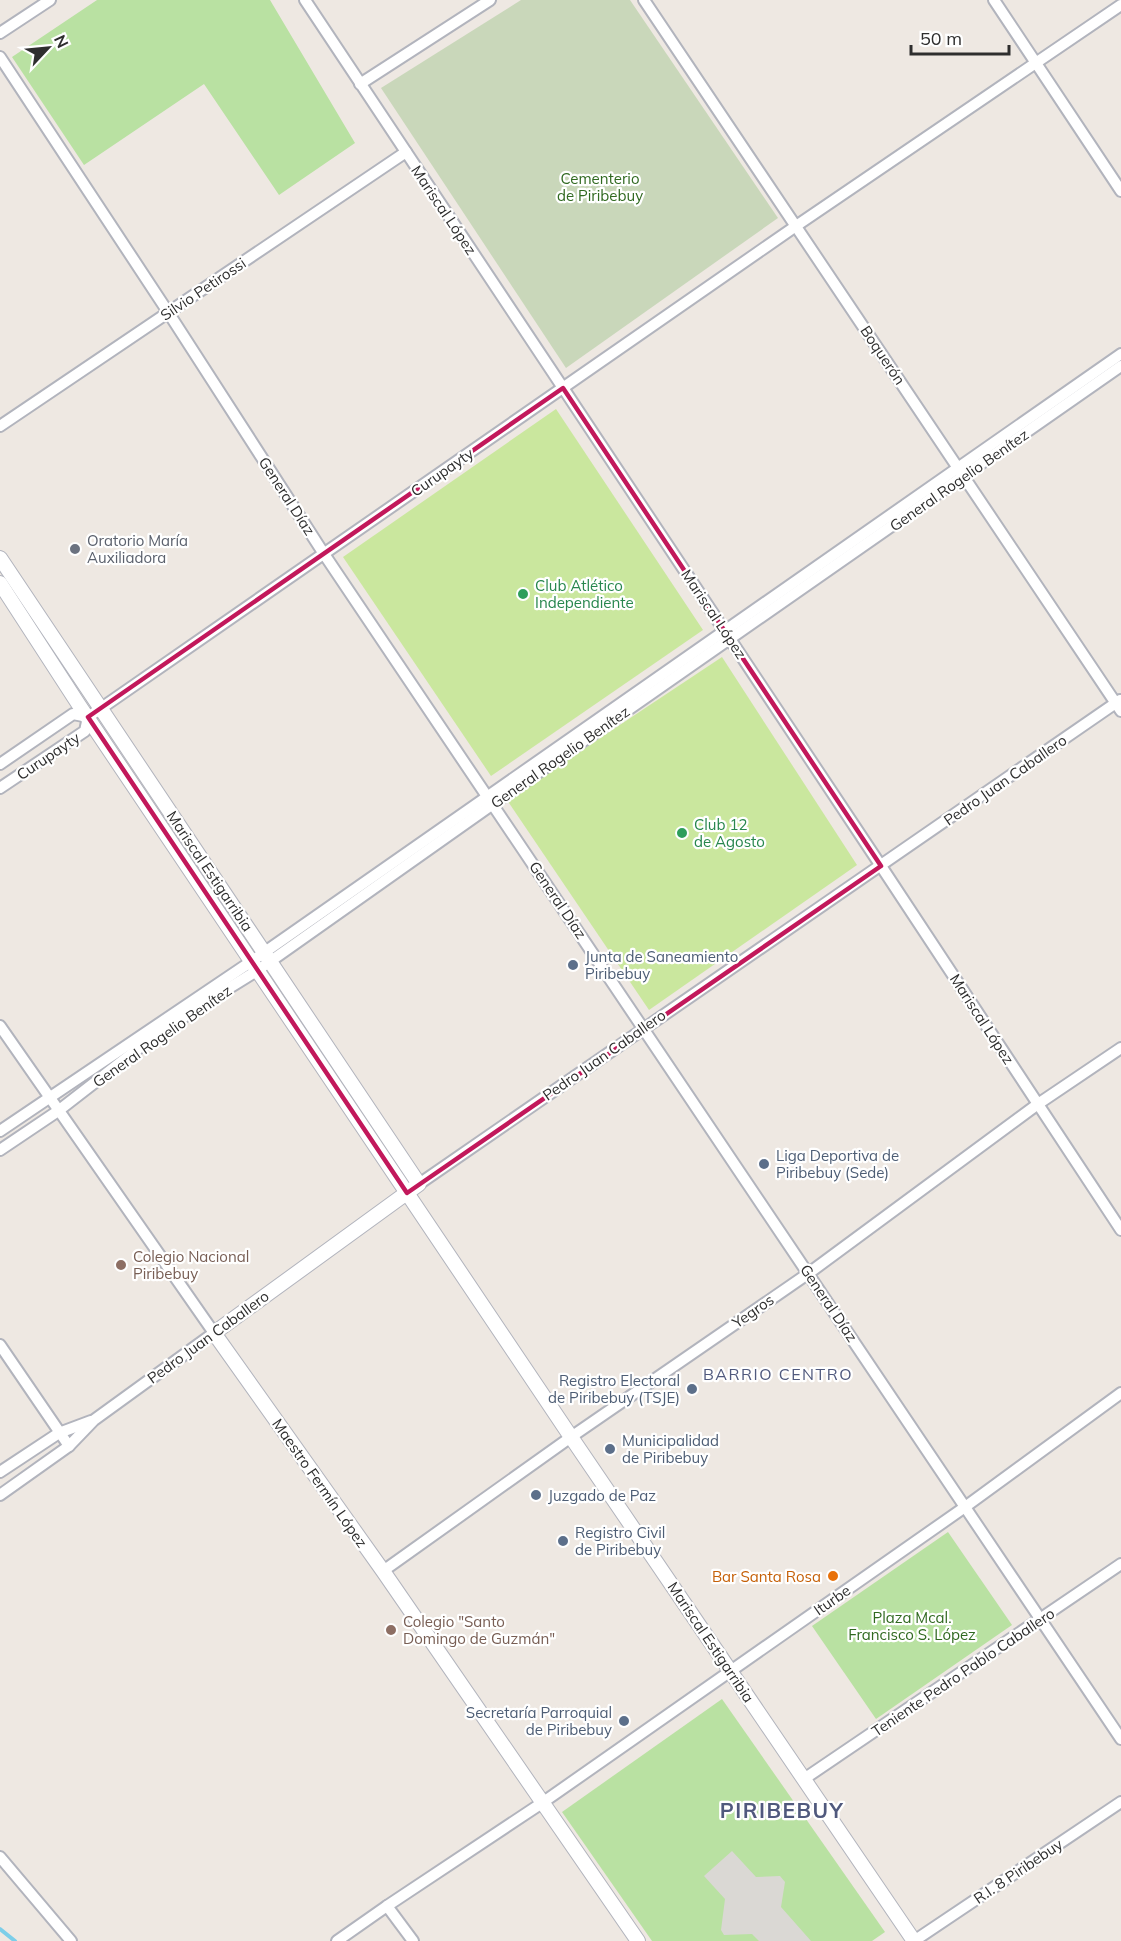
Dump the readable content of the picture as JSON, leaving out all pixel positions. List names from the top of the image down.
{
  "streets": {
    "street": [
      "Mariscal López",
      "Silvio Petirossi",
      "Boquerón",
      "Curupayty",
      "General Rogelio Benítez",
      "General Díaz",
      "Pedro Juan Caballero",
      "Mariscal Estigarribia",
      "Yegros",
      "Maestro Fermín López",
      "Iturbe",
      "Teniente Pedro Pablo Caballero",
      "R.I. 8 Piribebuy"
    ]
  },
  "crossings": [
    ["Mariscal López", "Silvio Petirossi"],
    ["Mariscal López", "Curupayty"],
    ["Mariscal López", "General Rogelio Benítez"],
    ["Mariscal López", "Pedro Juan Caballero"],
    ["Mariscal López", "Yegros"],
    ["Silvio Petirossi", "General Díaz"],
    ["Boquerón", "Curupayty"],
    ["Boquerón", "General Rogelio Benítez"],
    ["Boquerón", "Pedro Juan Caballero"],
    ["Curupayty", "General Díaz"],
    ["Curupayty", "Mariscal Estigarribia"],
    ["General Rogelio Benítez", "General Díaz"],
    ["General Rogelio Benítez", "Mariscal Estigarribia"],
    ["General Rogelio Benítez", "Maestro Fermín López"],
    ["General Díaz", "Pedro Juan Caballero"],
    ["General Díaz", "Yegros"],
    ["General Díaz", "Iturbe"],
    ["General Díaz", "Teniente Pedro Pablo Caballero"],
    ["Pedro Juan Caballero", "Mariscal Estigarribia"],
    ["Pedro Juan Caballero", "Maestro Fermín López"],
    ["Mariscal Estigarribia", "Yegros"],
    ["Mariscal Estigarribia", "Iturbe"],
    ["Mariscal Estigarribia", "Teniente Pedro Pablo Caballero"],
    ["Mariscal Estigarribia", "R.I. 8 Piribebuy"],
    ["Yegros", "Maestro Fermín López"],
    ["Maestro Fermín López", "Iturbe"]
  ],
  "districts": ["BARRIO CENTRO", "PIRIBEBUY"],
  "parks": ["Cementerio de Piribebuy", "Plaza Mcal. Francisco S. López"],
  "places": [
    "Oratorio María Auxiliadora",
    "Club Atlético Independiente",
    "Club 12 de Agosto",
    "Junta de Saneamiento Piribebuy",
    "Liga Deportiva de Piribebuy (Sede)",
    "Colegio Nacional Piribebuy",
    "Registro Electoral de Piribebuy (TSJE)",
    "Municipalidad de Piribebuy",
    "Juzgado de Paz",
    "Registro Civil de Piribebuy",
    "Bar Santa Rosa",
    "Colegio \"Santo Domingo de Guzmán\"",
    "Secretaría Parroquial de Piribebuy"
  ],
  "scale_bar": "50 m",
  "north": "top right"
}
